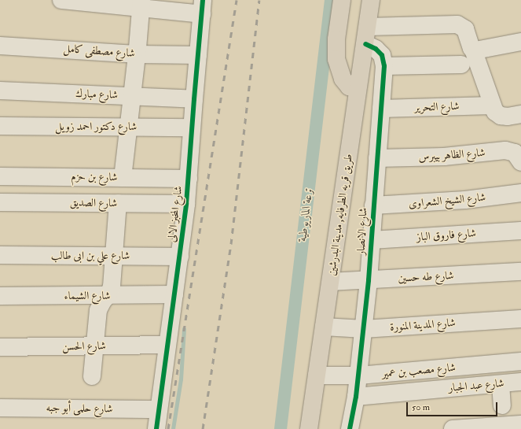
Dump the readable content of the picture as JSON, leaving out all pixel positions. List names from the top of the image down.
{
  "streets": {
    "main road": ["طريق قريه الطرفايه, مدينة البدرشين"],
    "street": [
      "شارع مصطفى كامل",
      "شارع مبارك",
      "شارع التحرير",
      "شارع دكتور احمد زويل",
      "شارع الظاهر بيبرس",
      "شارع بن حزم",
      "شارع الشيخ الشعراوى",
      "شارع الصديق",
      "شارع المخبز الالى",
      "شارع الانصار",
      "شارع فاروق الباز",
      "شارع علي بن ابى طالب",
      "شارع طه حسين",
      "شارع الشيماء",
      "شارع المدينة المنورة",
      "شارع الحسن",
      "شارع مصعب بن عمير",
      "شارع عبد الجبار",
      "شارع حلمى أبو جبه"
    ]
  },
  "crossings": [
    ["شارع مصطفى كامل", "شارع المخبز الالى"],
    ["شارع مبارك", "شارع المخبز الالى"],
    ["شارع التحرير", "شارع الانصار"],
    ["شارع دكتور احمد زويل", "شارع المخبز الالى"],
    ["شارع الظاهر بيبرس", "شارع الانصار"],
    ["شارع بن حزم", "شارع المخبز الالى"],
    ["شارع الشيخ الشعراوى", "شارع الانصار"],
    ["شارع الصديق", "شارع المخبز الالى"],
    ["شارع المخبز الالى", "شارع علي بن ابى طالب"],
    ["شارع المخبز الالى", "شارع الشيماء"],
    ["شارع المخبز الالى", "شارع الحسن"],
    ["شارع المخبز الالى", "شارع حلمى أبو جبه"],
    ["طريق قريه الطرفايه, مدينة البدرشين", "شارع الانصار"],
    ["طريق قريه الطرفايه, مدينة البدرشين", "شارع طه حسين"],
    ["طريق قريه الطرفايه, مدينة البدرشين", "شارع المدينة المنورة"],
    ["طريق قريه الطرفايه, مدينة البدرشين", "شارع مصعب بن عمير"],
    ["شارع الانصار", "شارع فاروق الباز"],
    ["شارع الانصار", "شارع طه حسين"],
    ["شارع الانصار", "شارع المدينة المنورة"],
    ["شارع الانصار", "شارع مصعب بن عمير"],
    ["شارع الانصار", "شارع عبد الجبار"]
  ],
  "water": ["ترعة الماريوطية"],
  "scale_bar": "50 m"
}
